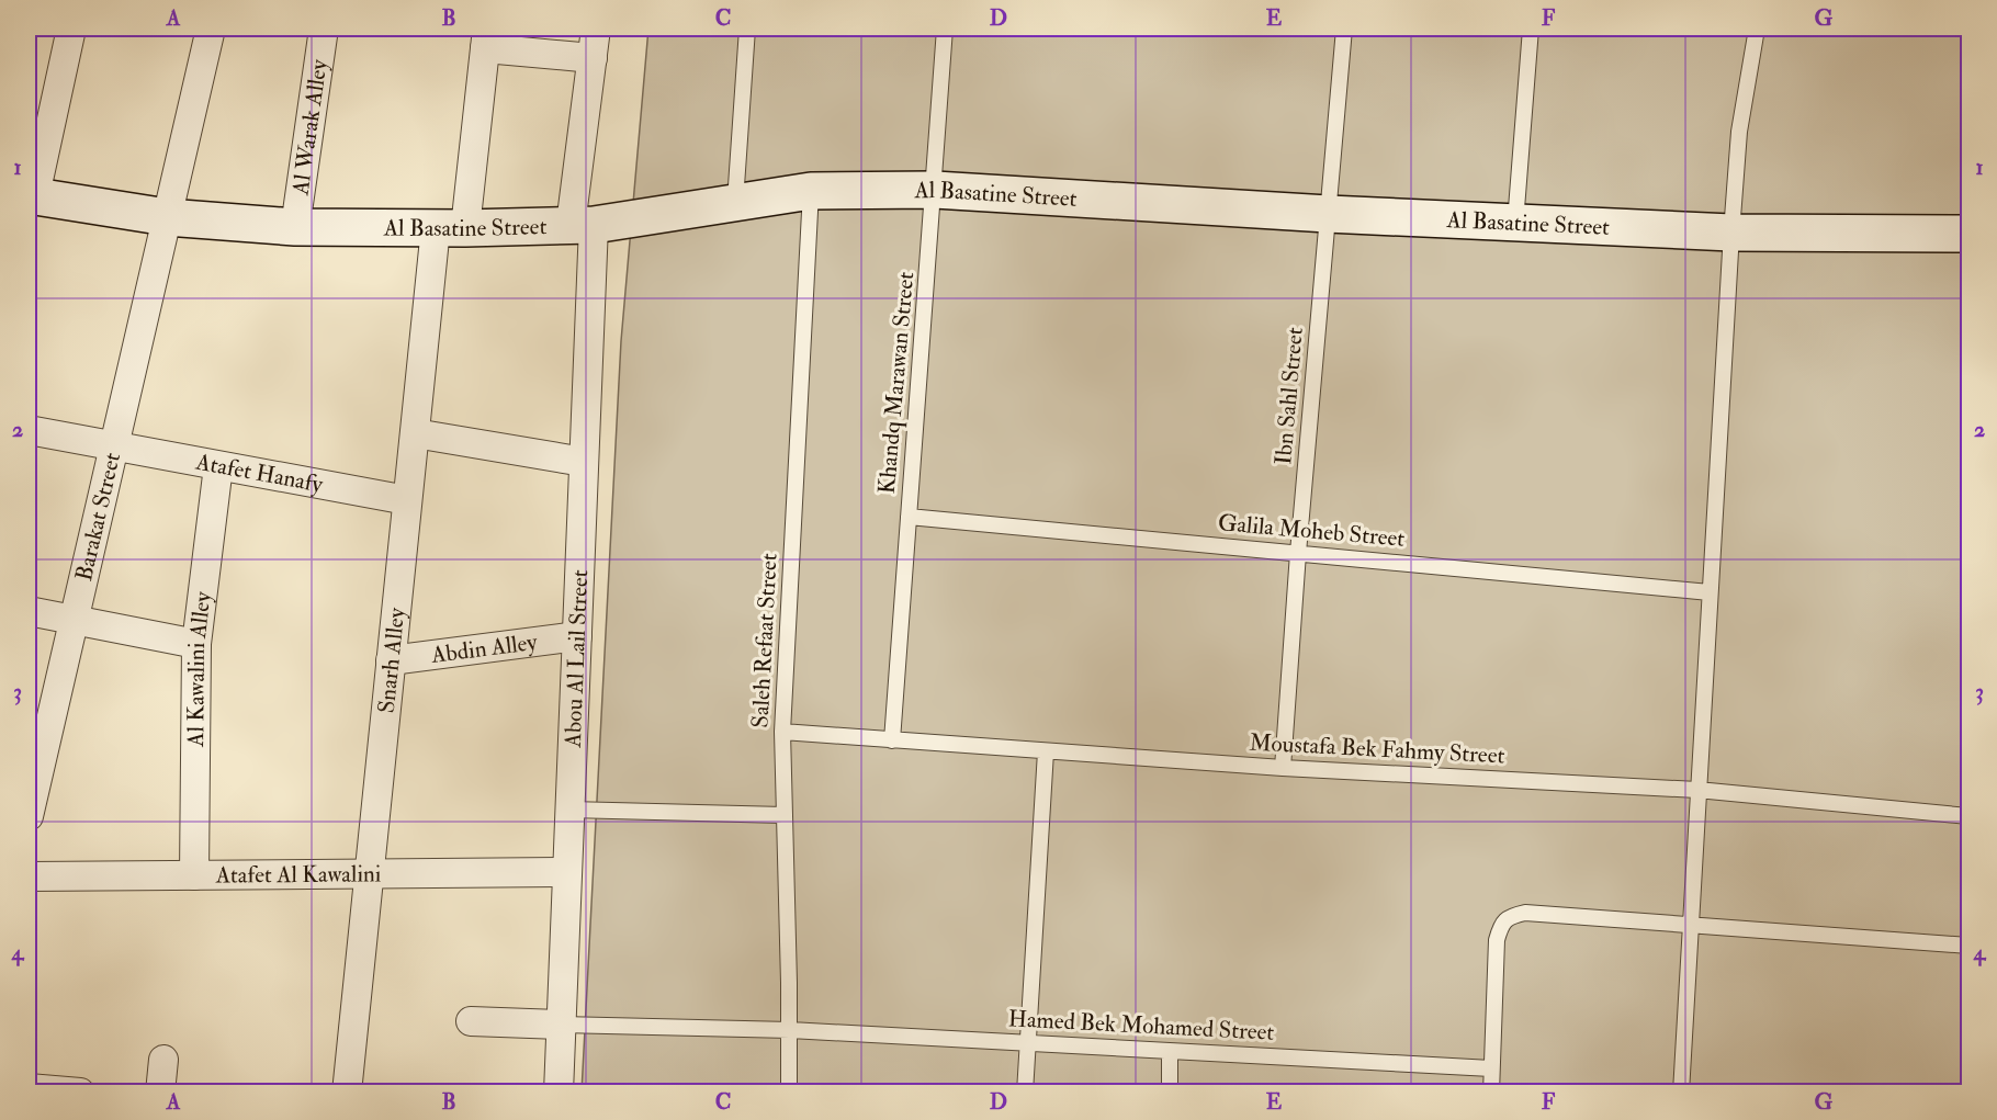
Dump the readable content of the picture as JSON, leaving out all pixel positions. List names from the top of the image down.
{
  "streets": {
    "street": [
      "Al Warak Alley",
      "Al Basatine Street",
      "Atafet Hanafy",
      "Barakat Street",
      "Abdin Alley",
      "Abou Al Lail Street",
      "Snarh Alley",
      "Al Kawalini Alley",
      "Atafet Al Kawalini"
    ],
    "lane": [
      "Khandq Marawan Street",
      "Ibn Sahl Street",
      "Galila Moheb Street",
      "Saleh Refaat Street",
      "Moustafa Bek Fahmy Street",
      "Hamed Bek Mohamed Street"
    ]
  },
  "crossings": [
    ["Al Warak Alley", "Al Basatine Street"],
    ["Al Basatine Street", "Khandq Marawan Street"],
    ["Al Basatine Street", "Ibn Sahl Street"],
    ["Al Basatine Street", "Barakat Street"],
    ["Al Basatine Street", "Saleh Refaat Street"],
    ["Al Basatine Street", "Abou Al Lail Street"],
    ["Al Basatine Street", "Snarh Alley"],
    ["Khandq Marawan Street", "Galila Moheb Street"],
    ["Khandq Marawan Street", "Moustafa Bek Fahmy Street"],
    ["Ibn Sahl Street", "Galila Moheb Street"],
    ["Ibn Sahl Street", "Moustafa Bek Fahmy Street"],
    ["Atafet Hanafy", "Barakat Street"],
    ["Atafet Hanafy", "Snarh Alley"],
    ["Atafet Hanafy", "Al Kawalini Alley"],
    ["Saleh Refaat Street", "Moustafa Bek Fahmy Street"],
    ["Saleh Refaat Street", "Hamed Bek Mohamed Street"],
    ["Abdin Alley", "Abou Al Lail Street"],
    ["Abdin Alley", "Snarh Alley"],
    ["Abou Al Lail Street", "Atafet Al Kawalini"],
    ["Abou Al Lail Street", "Hamed Bek Mohamed Street"],
    ["Snarh Alley", "Atafet Al Kawalini"],
    ["Al Kawalini Alley", "Atafet Al Kawalini"]
  ],
  "grid": {
    "columns": [
      "A",
      "B",
      "C",
      "D",
      "E",
      "F",
      "G"
    ],
    "rows": [
      "1",
      "2",
      "3",
      "4"
    ]
  }
}
